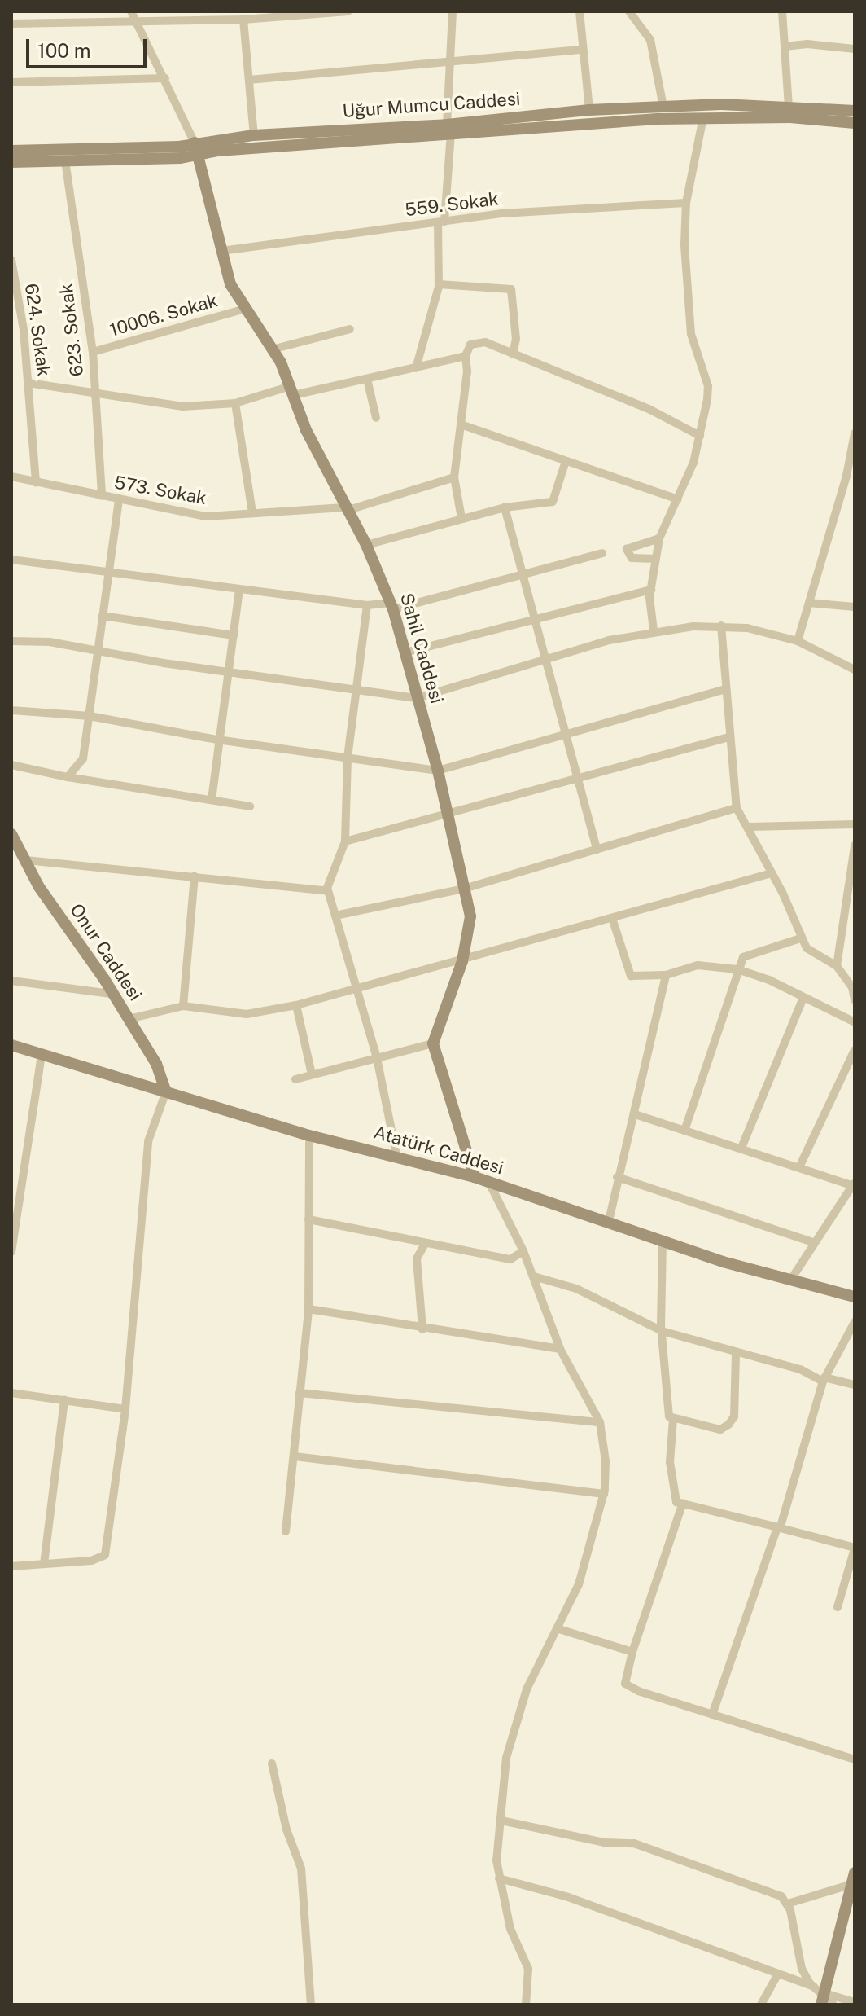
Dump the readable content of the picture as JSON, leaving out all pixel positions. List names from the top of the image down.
{
  "streets": {
    "street": [
      "Uğur Mumcu Caddesi",
      "559. Sokak",
      "10006. Sokak",
      "624. Sokak",
      "623. Sokak",
      "573. Sokak",
      "Sahil Caddesi",
      "Onur Caddesi",
      "Atatürk Caddesi"
    ]
  },
  "crossings": [
    ["Uğur Mumcu Caddesi", "623. Sokak"],
    ["Uğur Mumcu Caddesi", "Sahil Caddesi"],
    ["559. Sokak", "Sahil Caddesi"],
    ["10006. Sokak", "623. Sokak"],
    ["10006. Sokak", "Sahil Caddesi"],
    ["624. Sokak", "573. Sokak"],
    ["623. Sokak", "573. Sokak"],
    ["573. Sokak", "Sahil Caddesi"],
    ["Onur Caddesi", "Atatürk Caddesi"]
  ],
  "scale_bar": "100 m"
}
